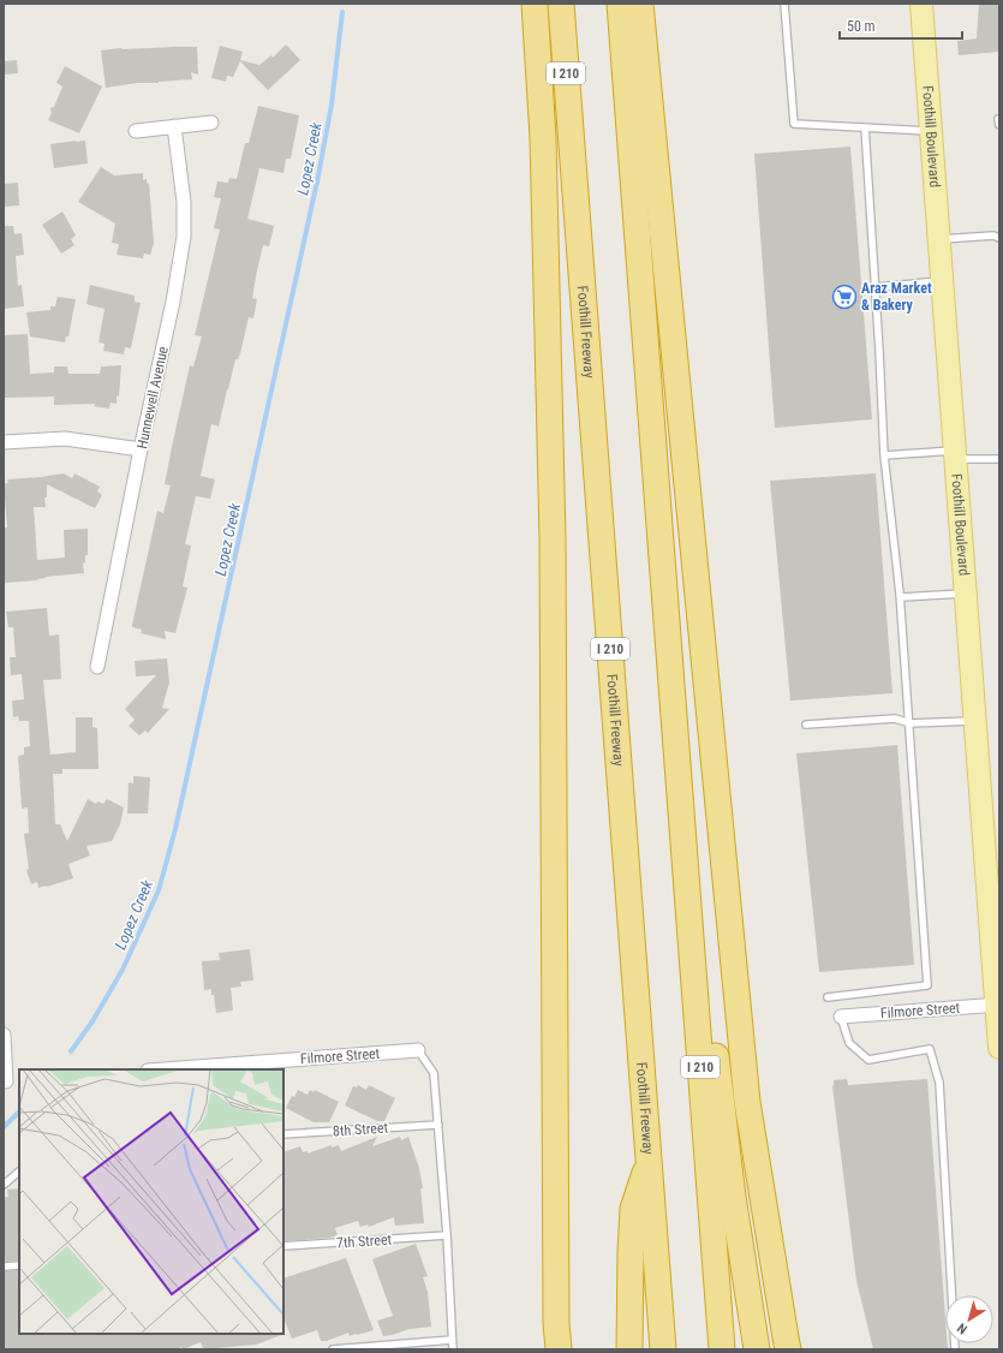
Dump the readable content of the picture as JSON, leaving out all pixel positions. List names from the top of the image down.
{
  "streets": {
    "highway": ["I 210", "Foothill Freeway"],
    "main road": ["Foothill Boulevard"],
    "street": ["Hunnewell Avenue", "Filmore Street"],
    "lane": ["8th Street", "7th Street"]
  },
  "crossings": [
    ["Foothill Boulevard", "Filmore Street"]
  ],
  "water": ["Lopez Creek"],
  "places": {
    "supermarket": ["Araz Market & Bakery"]
  },
  "scale_bar": "50 m",
  "north": "bottom left"
}
